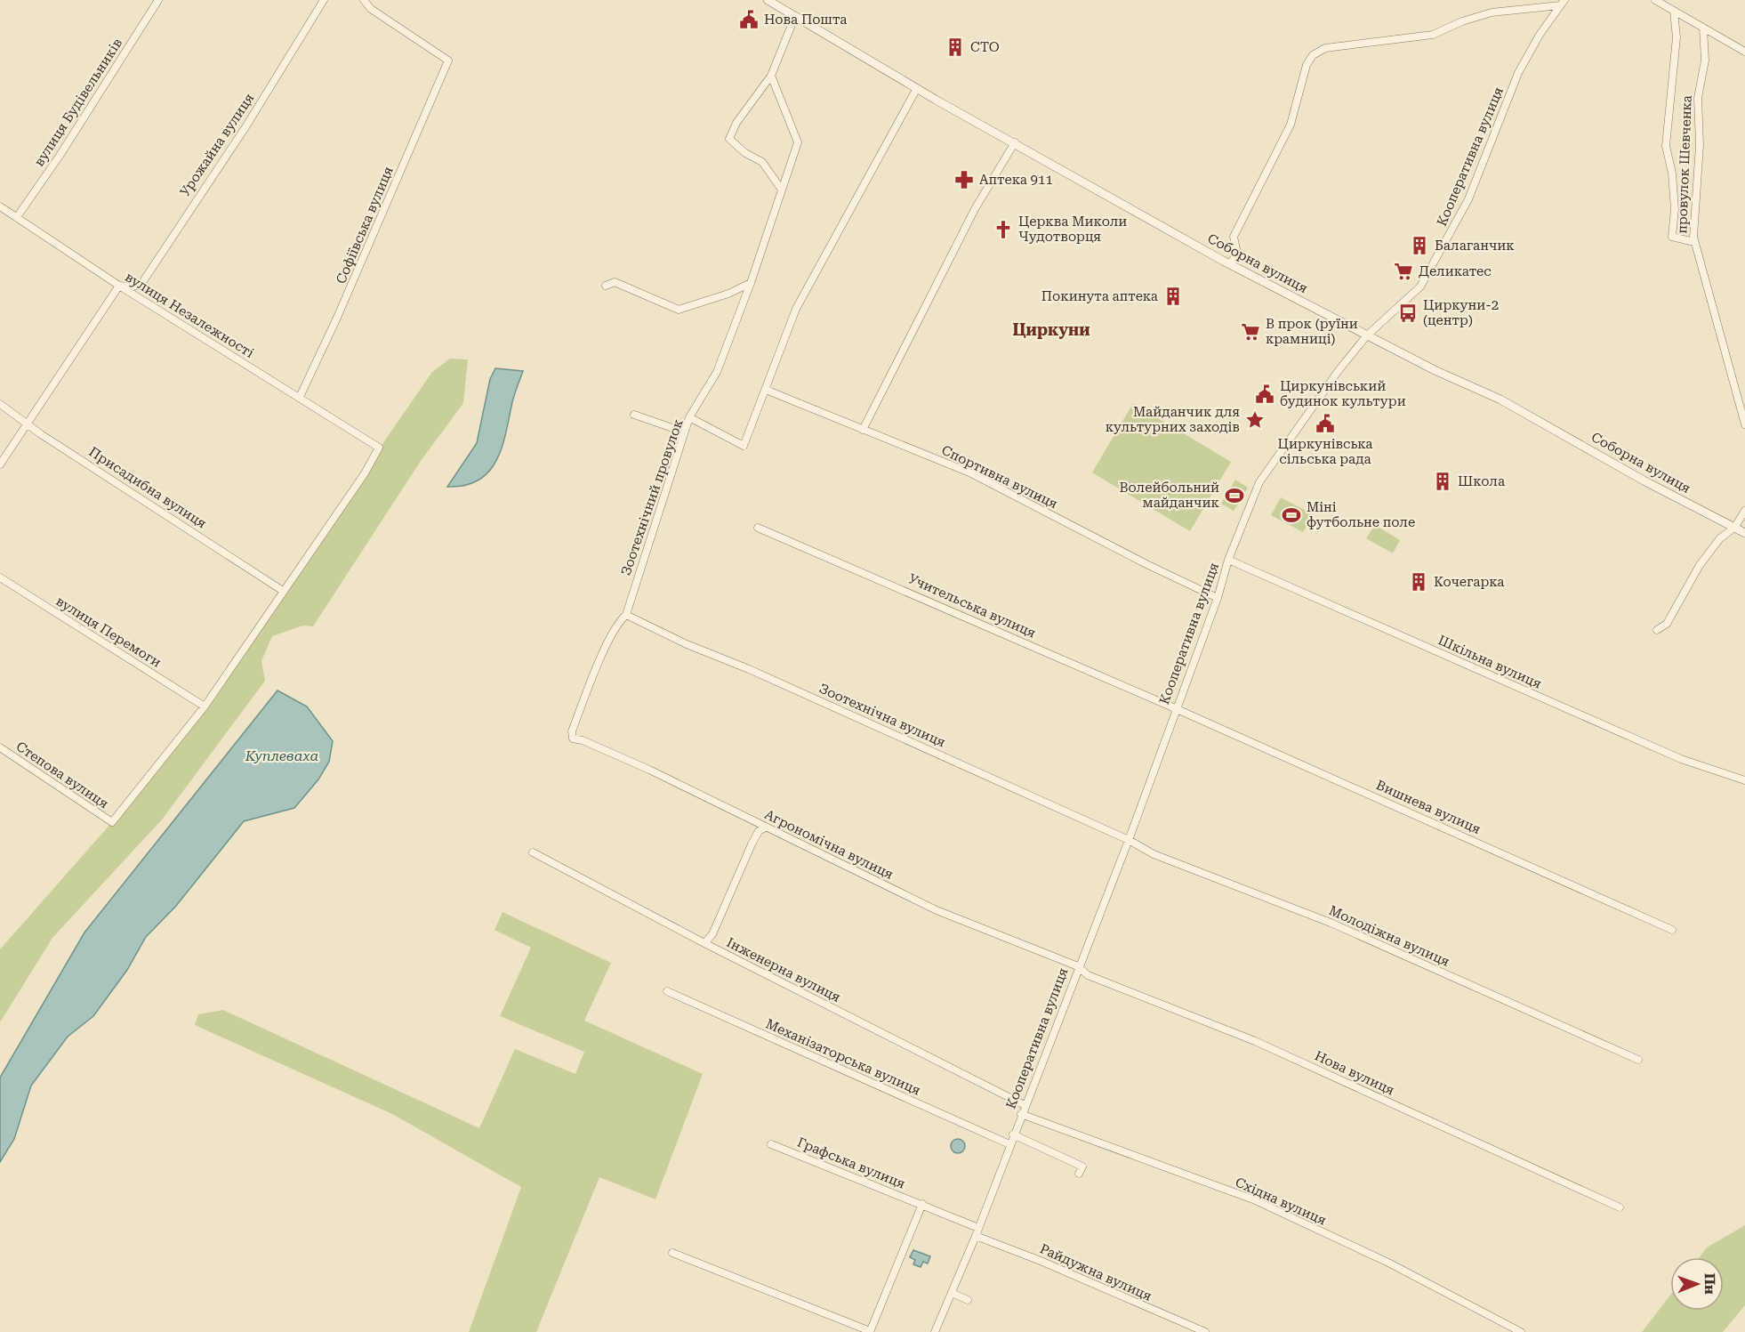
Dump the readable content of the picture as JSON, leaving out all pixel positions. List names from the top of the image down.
{
  "streets": {
    "street": [
      "вулиця Будівельників",
      "Урожайна вулиця",
      "Кооперативна вулиця",
      "провулок Шевченка",
      "Софіївська вулиця",
      "Соборна вулиця",
      "вулиця Незалежності",
      "Спортивна вулиця",
      "Присадибна вулиця",
      "Зоотехнічний провулок",
      "Учительська вулиця",
      "вулиця Перемоги",
      "Шкільна вулиця",
      "Зоотехнічна вулиця",
      "Степова вулиця",
      "Вишнева вулиця",
      "Агрономічна вулиця",
      "Молодіжна вулиця",
      "Інженерна вулиця",
      "Механізаторська вулиця",
      "Нова вулиця",
      "Графська вулиця",
      "Східна вулиця",
      "Райдужна вулиця"
    ]
  },
  "crossings": [
    ["вулиця Будівельників", "вулиця Незалежності"],
    ["Урожайна вулиця", "вулиця Незалежності"],
    ["Кооперативна вулиця", "Соборна вулиця"],
    ["Кооперативна вулиця", "Спортивна вулиця"],
    ["Кооперативна вулиця", "Учительська вулиця"],
    ["Кооперативна вулиця", "Шкільна вулиця"],
    ["Кооперативна вулиця", "Зоотехнічна вулиця"],
    ["Кооперативна вулиця", "Вишнева вулиця"],
    ["Кооперативна вулиця", "Агрономічна вулиця"],
    ["Кооперативна вулиця", "Молодіжна вулиця"],
    ["Кооперативна вулиця", "Інженерна вулиця"],
    ["Кооперативна вулиця", "Механізаторська вулиця"],
    ["Кооперативна вулиця", "Нова вулиця"],
    ["Кооперативна вулиця", "Графська вулиця"],
    ["Кооперативна вулиця", "Східна вулиця"],
    ["Кооперативна вулиця", "Райдужна вулиця"],
    ["Софіївська вулиця", "вулиця Незалежності"],
    ["Соборна вулиця", "Зоотехнічний провулок"],
    ["вулиця Незалежності", "Присадибна вулиця"],
    ["Спортивна вулиця", "Зоотехнічний провулок"],
    ["Зоотехнічний провулок", "Зоотехнічна вулиця"],
    ["Зоотехнічний провулок", "Агрономічна вулиця"],
    ["Учительська вулиця", "Вишнева вулиця"],
    ["вулиця Перемоги", "Степова вулиця"],
    ["Зоотехнічна вулиця", "Молодіжна вулиця"],
    ["Агрономічна вулиця", "Нова вулиця"]
  ],
  "districts": ["Циркуни"],
  "water": ["Куплеваха"],
  "places": {
    "public building": ["Нова Пошта", "Циркунівський будинок культури", "Циркунівська сільська рада"],
    "building": [
      "СТО",
      "Балаганчик",
      "Покинута аптека",
      "Школа",
      "Кочегарка"
    ],
    "pharmacy": ["Аптека 911"],
    "church": ["Церква Миколи Чудотворця"],
    "supermarket": ["Деликатес", "В прок (руїни крамниці)"],
    "bus stop": ["Циркуни-2 (центр)"],
    "place": ["Майданчик для культурних заходів"],
    "sports": ["Волейбольний майданчик", "Міні футбольне поле"]
  },
  "north": "right"
}
